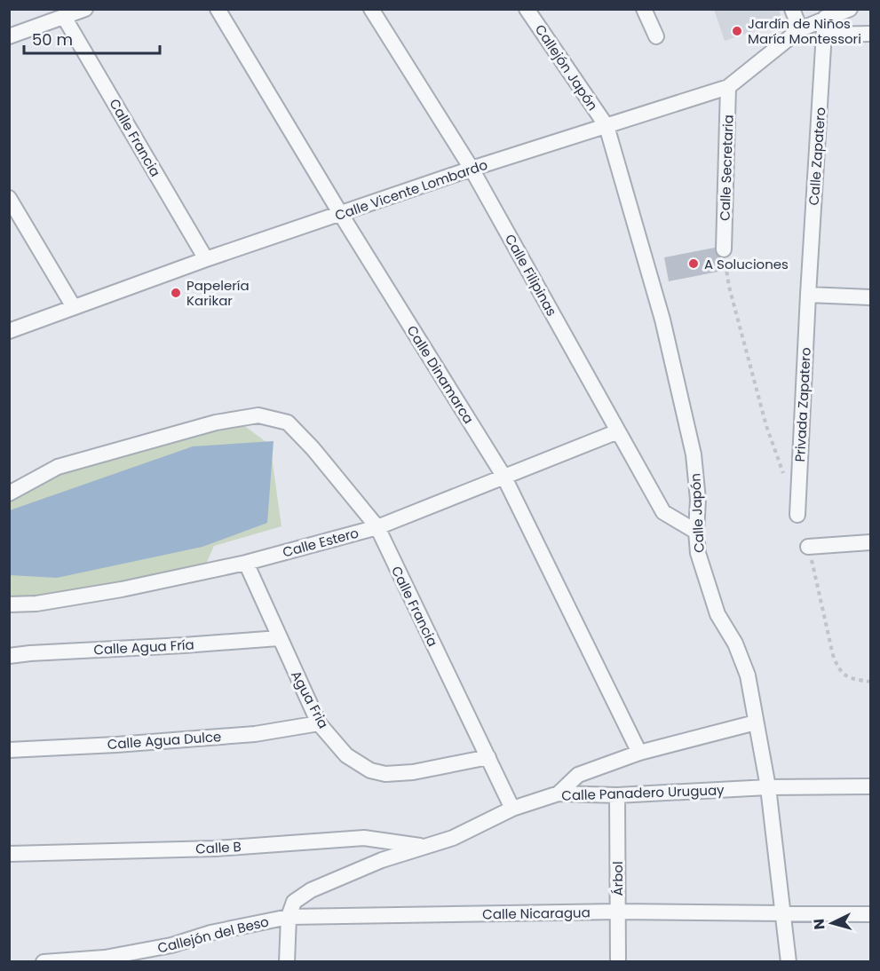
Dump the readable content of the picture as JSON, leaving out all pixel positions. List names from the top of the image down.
{
  "streets": {
    "street": [
      "Callejón Japón",
      "Calle Francia",
      "Calle Zapatero",
      "Calle Secretaria",
      "Calle Vicente Lombardo",
      "Calle Filipinas",
      "Calle Dinamarca",
      "Privada Zapatero",
      "Calle Japón",
      "Calle Estero",
      "Calle Agua Fría",
      "Agua Fria",
      "Calle Agua Dulce",
      "Calle Panadero Uruguay",
      "Calle B",
      "Árbol",
      "Calle Nicaragua",
      "Callejón del Beso"
    ]
  },
  "crossings": [
    ["Callejón Japón", "Calle Vicente Lombardo"],
    ["Callejón Japón", "Calle Japón"],
    ["Calle Francia", "Calle Vicente Lombardo"],
    ["Calle Francia", "Calle Estero"],
    ["Calle Francia", "Agua Fria"],
    ["Calle Francia", "Calle Panadero Uruguay"],
    ["Calle Zapatero", "Calle Vicente Lombardo"],
    ["Calle Zapatero", "Privada Zapatero"],
    ["Calle Secretaria", "Calle Vicente Lombardo"],
    ["Calle Vicente Lombardo", "Calle Filipinas"],
    ["Calle Vicente Lombardo", "Calle Dinamarca"],
    ["Calle Vicente Lombardo", "Calle Japón"],
    ["Calle Filipinas", "Calle Japón"],
    ["Calle Filipinas", "Calle Estero"],
    ["Calle Dinamarca", "Calle Estero"],
    ["Calle Japón", "Calle Panadero Uruguay"],
    ["Calle Japón", "Calle Nicaragua"],
    ["Calle Estero", "Agua Fria"],
    ["Calle Agua Fría", "Agua Fria"],
    ["Agua Fria", "Calle Agua Dulce"],
    ["Calle Panadero Uruguay", "Calle B"],
    ["Calle Panadero Uruguay", "Árbol"],
    ["Calle Panadero Uruguay", "Calle Nicaragua"],
    ["Calle Panadero Uruguay", "Callejón del Beso"],
    ["Árbol", "Calle Nicaragua"],
    ["Calle Nicaragua", "Callejón del Beso"]
  ],
  "places": ["Jardín de Niños María Montessori", "A Soluciones", "Papelería Karikar"],
  "scale_bar": "50 m",
  "north": "left"
}
